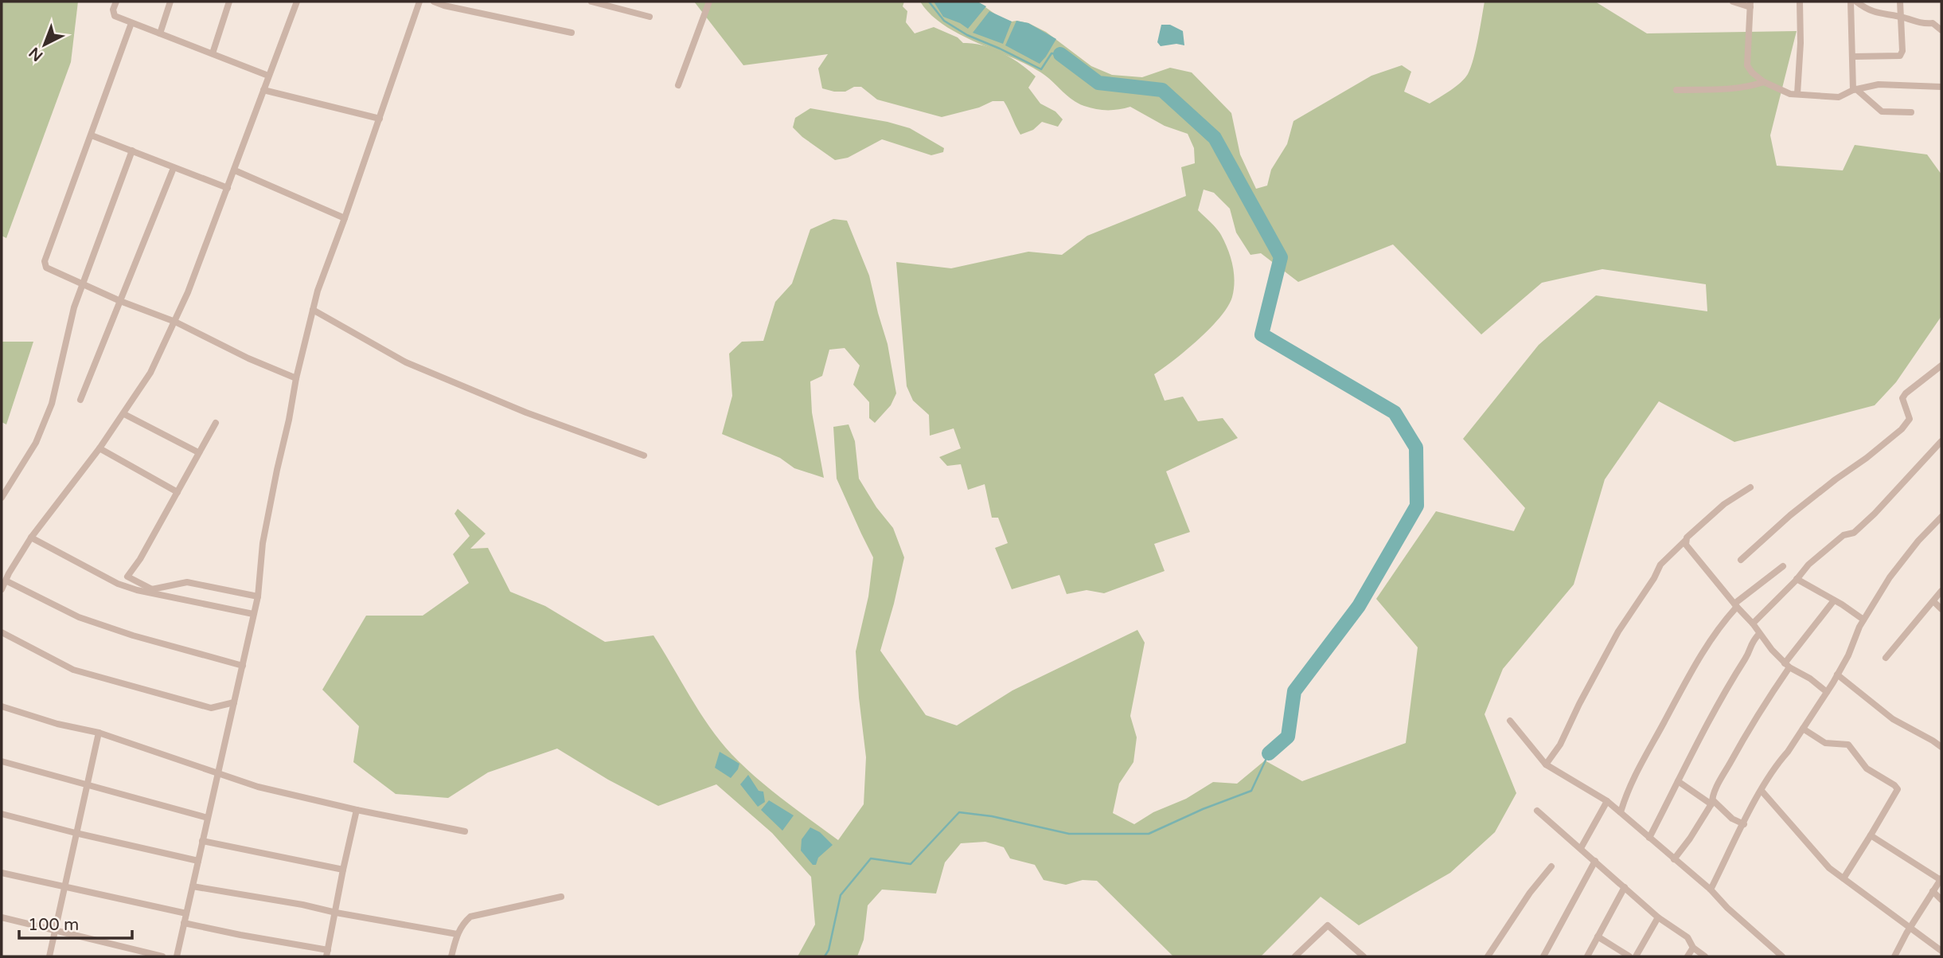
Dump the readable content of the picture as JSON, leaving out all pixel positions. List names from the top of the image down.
{
  "scale_bar": "100 m",
  "north": "bottom left"
}
